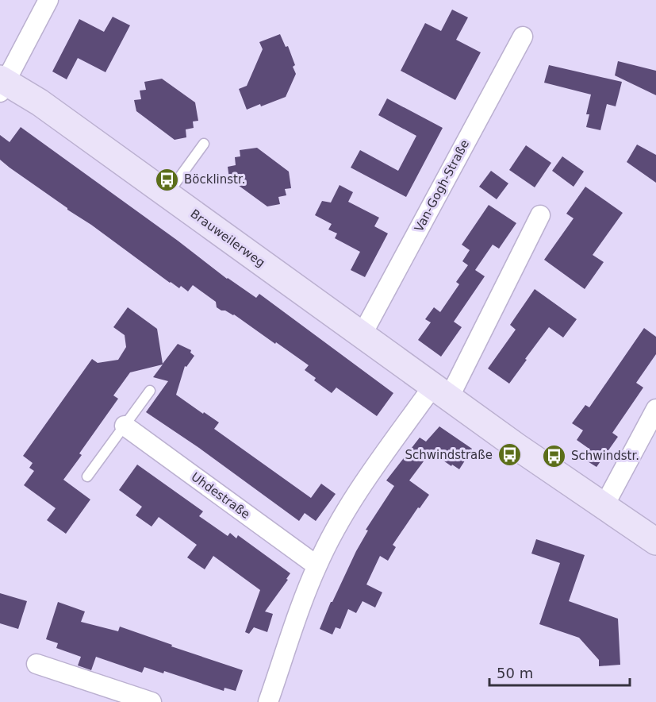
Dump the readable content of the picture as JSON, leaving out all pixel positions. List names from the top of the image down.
{
  "streets": {
    "street": ["Van-Gogh-Straße", "Brauweilerweg", "Uhdestraße"]
  },
  "crossings": [
    ["Van-Gogh-Straße", "Brauweilerweg"]
  ],
  "places": {
    "bus stop": ["Böcklinstr.", "Schwindstraße", "Schwindstr."]
  },
  "scale_bar": "50 m"
}
